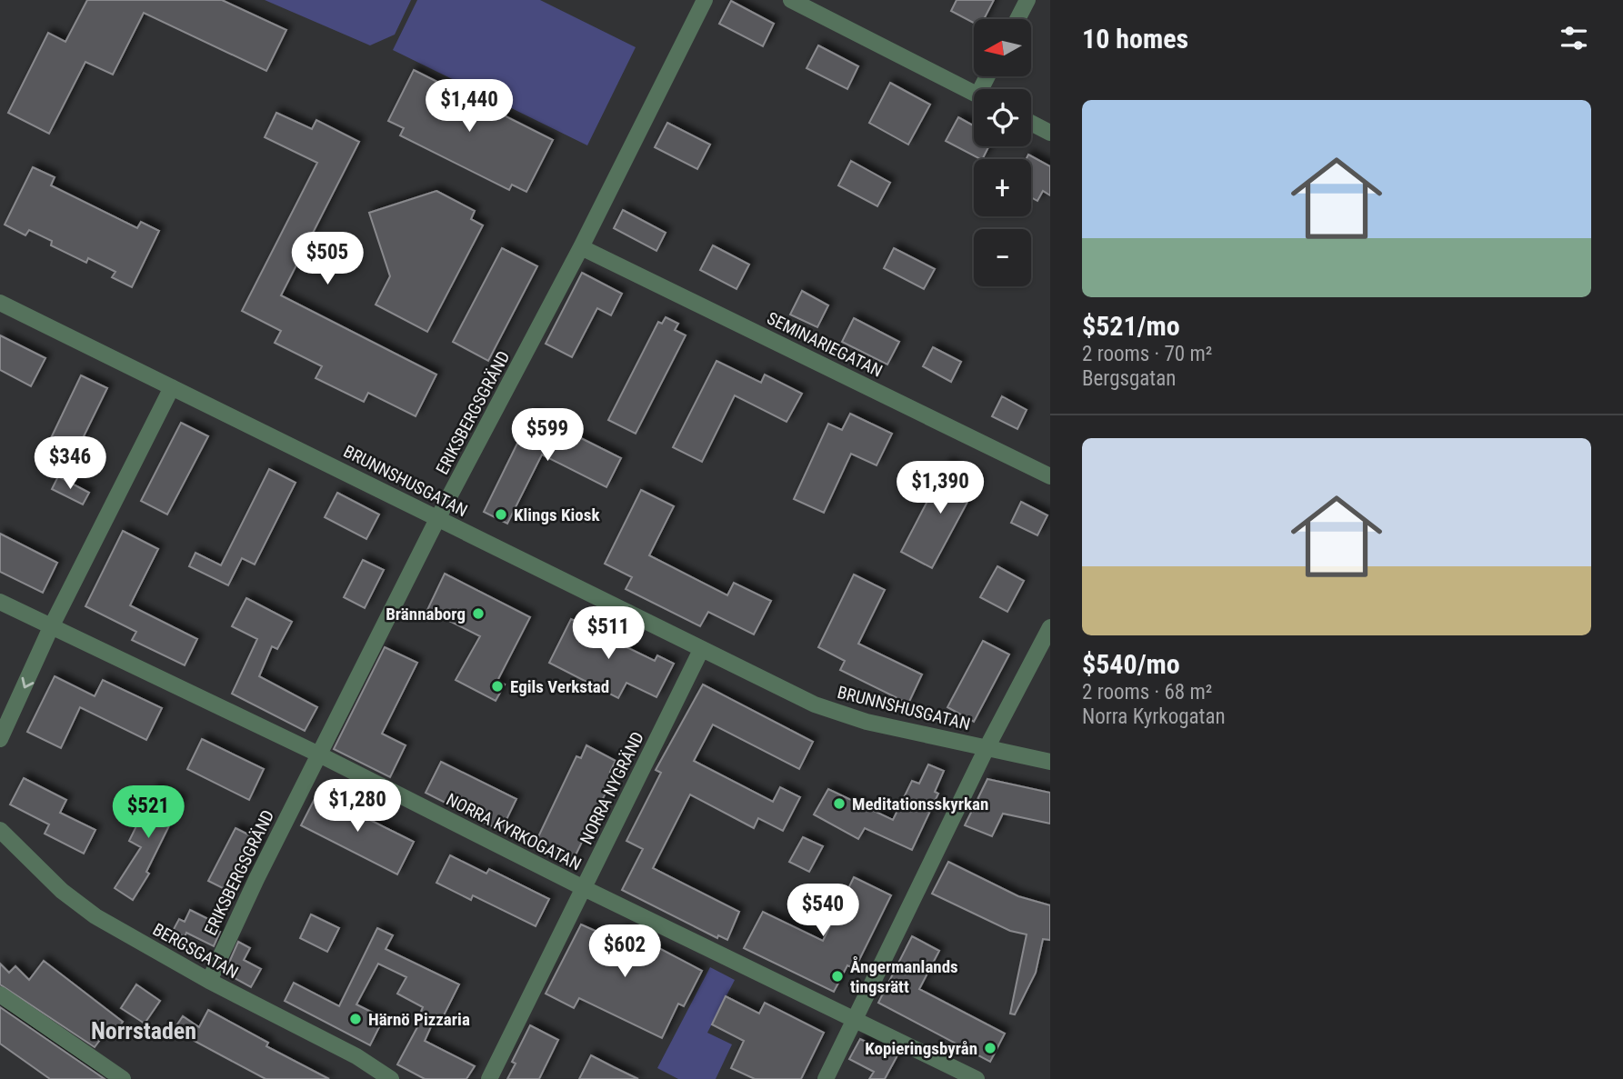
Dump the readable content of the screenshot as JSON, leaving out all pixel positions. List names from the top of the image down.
{
  "streets": {
    "street": [
      "SEMINARIEGATAN",
      "ERIKSBERGSGRÄND",
      "BRUNNSHUSGATAN",
      "NORRA NYGRÄND",
      "NORRA KYRKOGATAN",
      "BERGSGATAN"
    ]
  },
  "crossings": [
    ["SEMINARIEGATAN", "ERIKSBERGSGRÄND"],
    ["ERIKSBERGSGRÄND", "BRUNNSHUSGATAN"],
    ["ERIKSBERGSGRÄND", "NORRA KYRKOGATAN"],
    ["ERIKSBERGSGRÄND", "BERGSGATAN"],
    ["BRUNNSHUSGATAN", "NORRA NYGRÄND"],
    ["NORRA NYGRÄND", "NORRA KYRKOGATAN"]
  ],
  "districts": ["Norrstaden"],
  "places": [
    "Klings Kiosk",
    "Brännaborg",
    "Egils Verkstad",
    "Meditationsskyrkan",
    "Ångermanlands tingsrätt",
    "Härnö Pizzaria",
    "Kopieringsbyrån"
  ],
  "north": "left",
  "page": {
    "heading": "10 homes",
    "map_buttons": ["+", "−"],
    "list": [
      {
        "name": "$521/mo",
        "note": "2 rooms · 70 m² · Bergsgatan"
      },
      {
        "name": "$540/mo",
        "note": "2 rooms · 68 m² · Norra Kyrkogatan"
      }
    ],
    "price": [
      "$1,440",
      "$505",
      "$599",
      "$346",
      "$1,390",
      "$511",
      "$1,280",
      "$521",
      "$540",
      "$602"
    ]
  }
}
